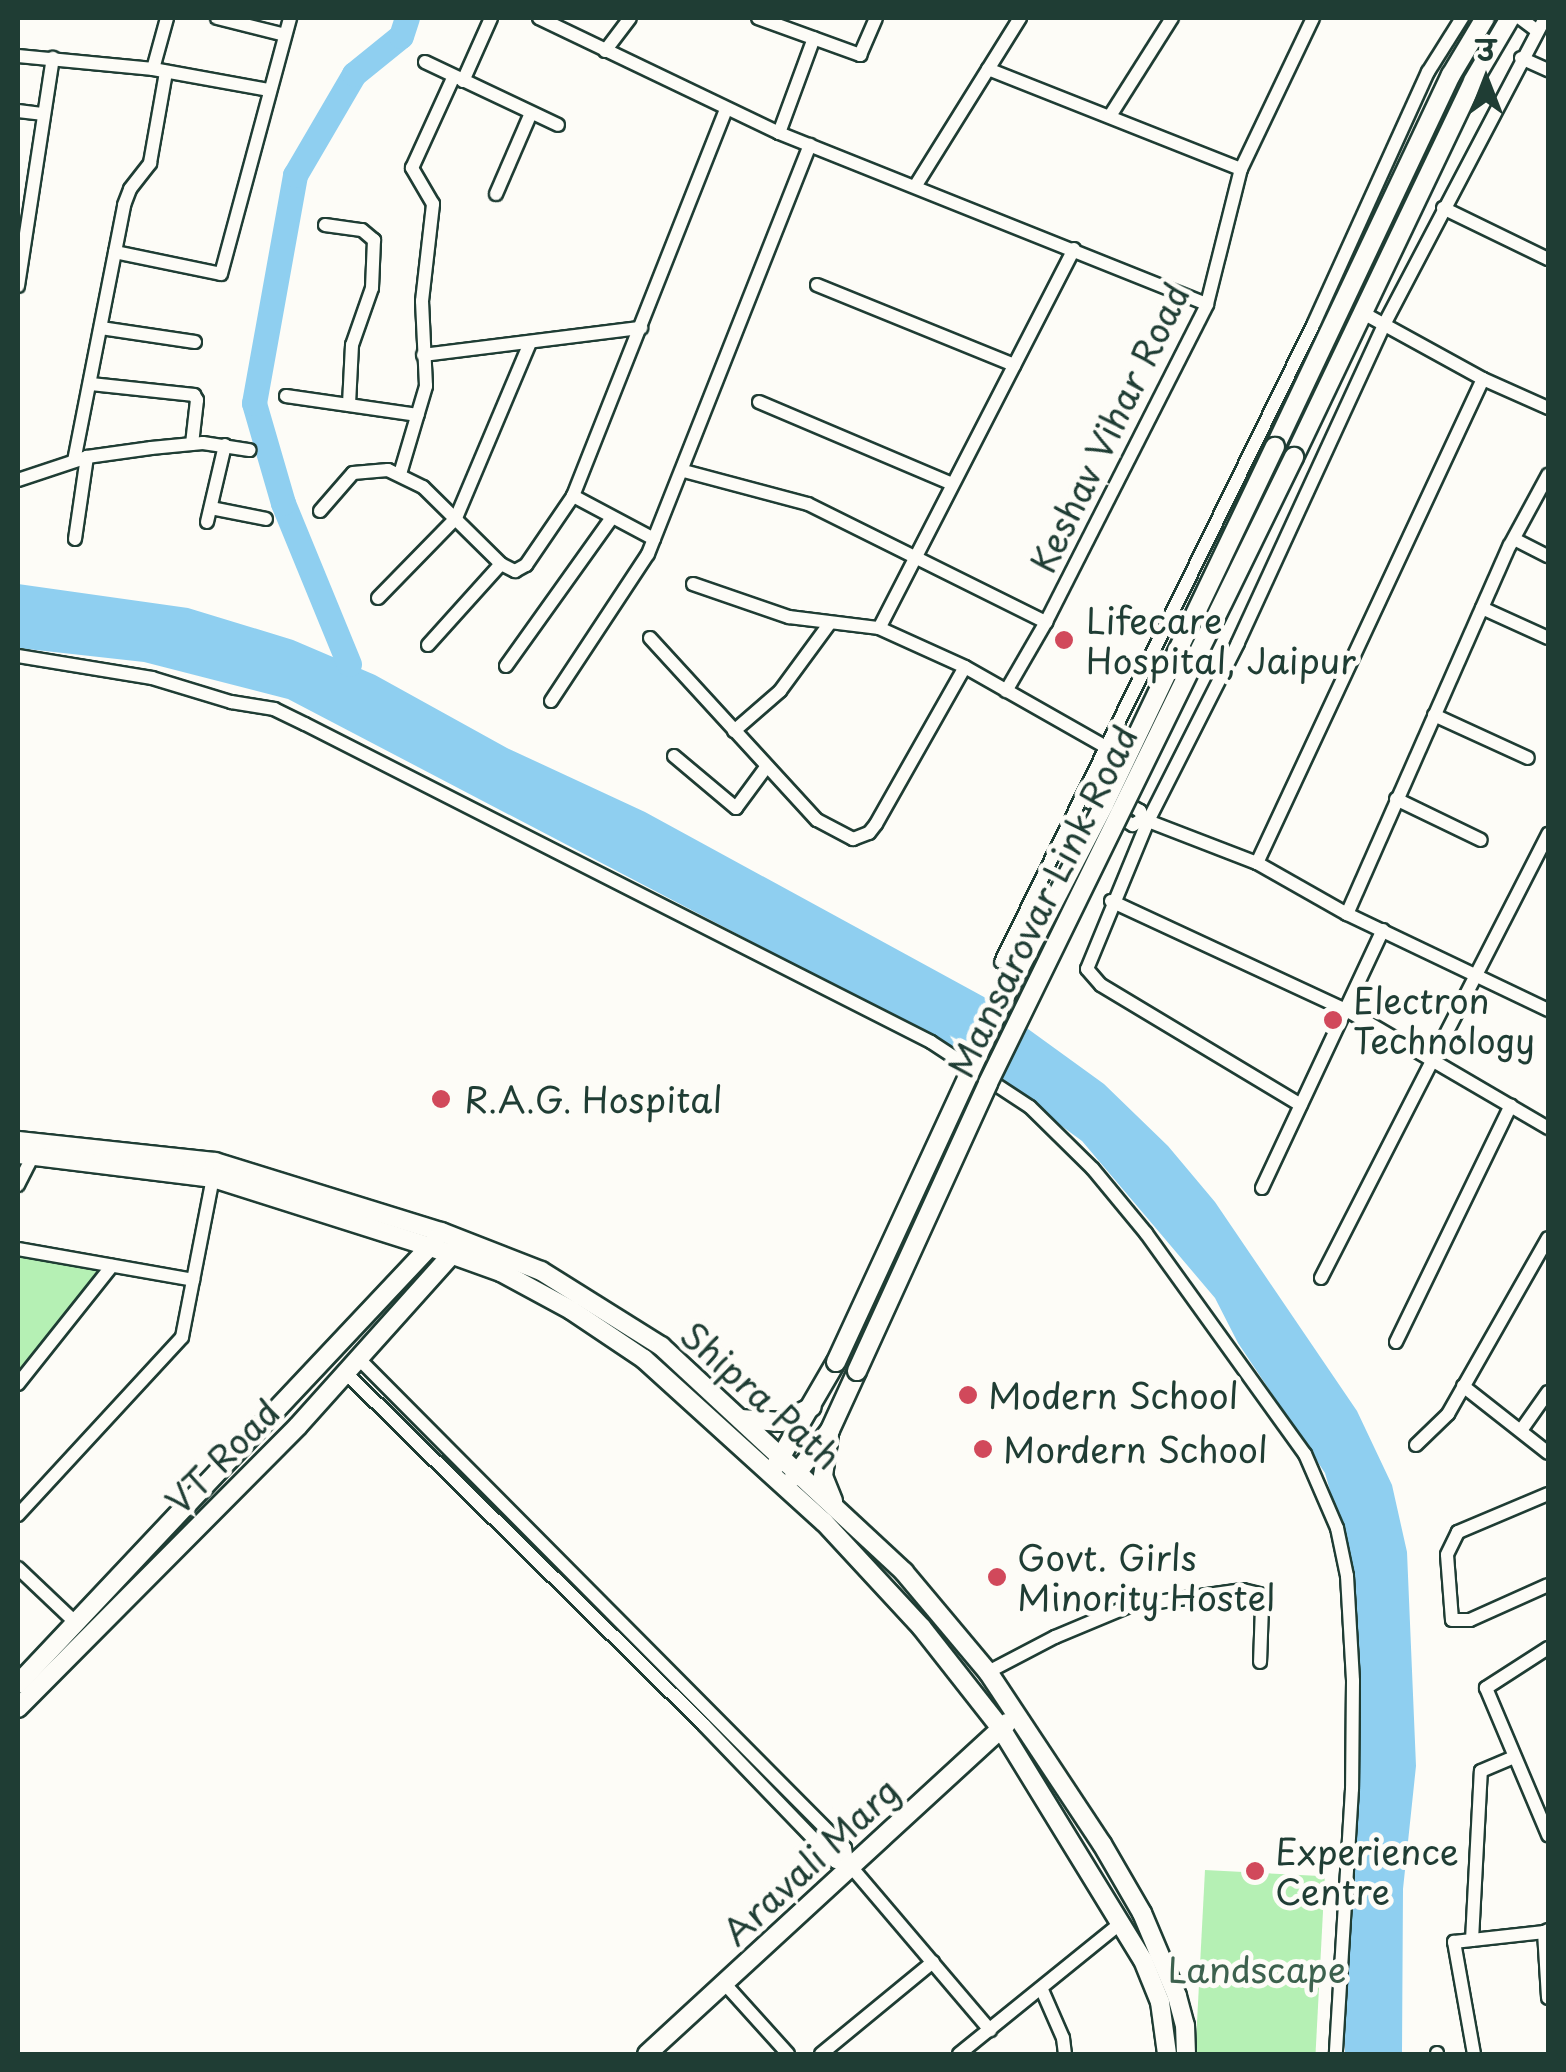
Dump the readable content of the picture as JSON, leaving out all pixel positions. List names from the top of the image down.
{
  "streets": {
    "street": [
      "Keshav Vihar Road",
      "Mansarovar Link Road",
      "Shipra Path",
      "VT Road",
      "Aravali Marg"
    ]
  },
  "crossings": [
    ["Mansarovar Link Road", "Shipra Path"],
    ["Shipra Path", "VT Road"],
    ["Shipra Path", "Aravali Marg"]
  ],
  "parks": ["Landscape"],
  "places": [
    "Lifecare Hospital, Jaipur",
    "Electron Technology",
    "R.A.G. Hospital",
    "Modern School",
    "Mordern School",
    "Govt. Girls Minority Hostel",
    "Experience Centre"
  ],
  "north": "top"
}
